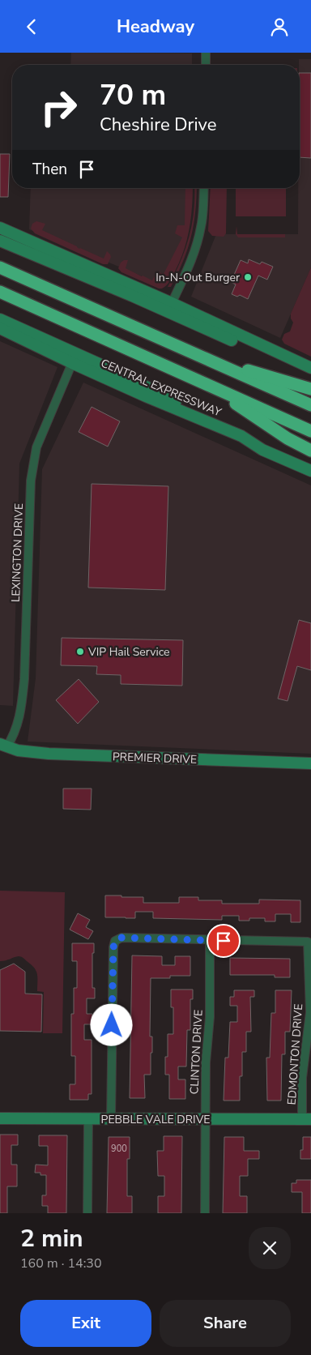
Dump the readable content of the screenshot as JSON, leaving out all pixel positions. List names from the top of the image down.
{
  "streets": {
    "highway": ["CENTRAL EXPRESSWAY"],
    "main road": ["PREMIER DRIVE", "PEBBLE VALE DRIVE"],
    "street": ["LEXINGTON DRIVE", "CLINTON DRIVE", "EDMONTON DRIVE"]
  },
  "crossings": [
    ["CENTRAL EXPRESSWAY", "LEXINGTON DRIVE"],
    ["LEXINGTON DRIVE", "PREMIER DRIVE"],
    ["CLINTON DRIVE", "EDMONTON DRIVE"],
    ["CLINTON DRIVE", "PEBBLE VALE DRIVE"],
    ["EDMONTON DRIVE", "PEBBLE VALE DRIVE"]
  ],
  "places": ["In-N-Out Burger", "VIP Hail Service"],
  "house_numbers": ["900"],
  "page": {
    "header": "Headway",
    "turn": ["70 m", "Cheshire Drive"],
    "then": "Then",
    "heading": ["2 min", "160 m · 14:30"],
    "buttons": ["Exit", "Share"]
  }
}
